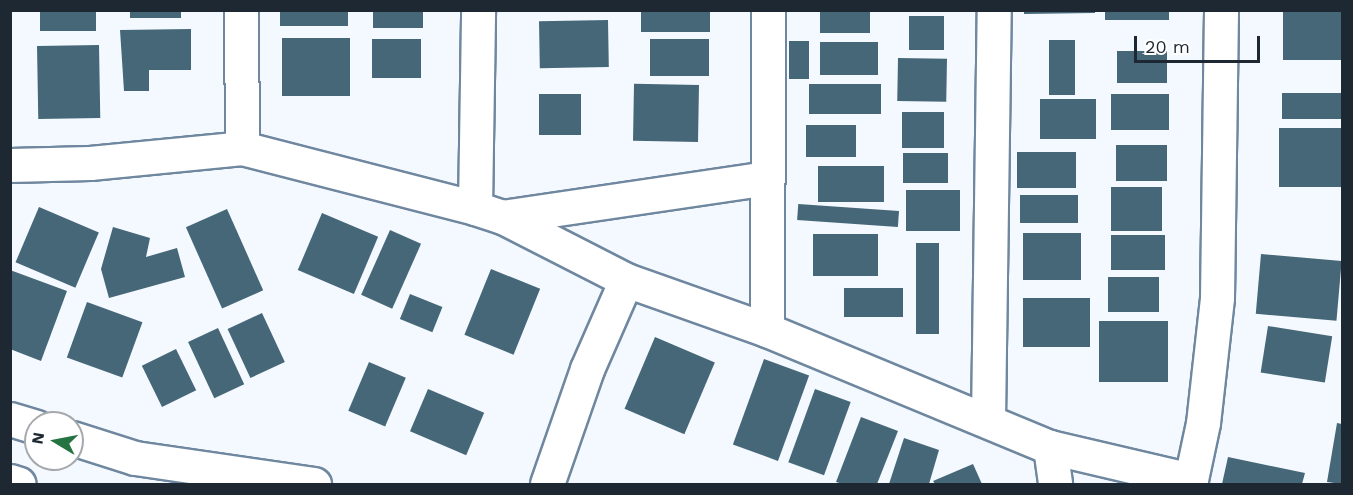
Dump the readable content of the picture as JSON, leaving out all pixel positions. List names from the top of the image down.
{
  "scale_bar": "20 m",
  "north": "left"
}
